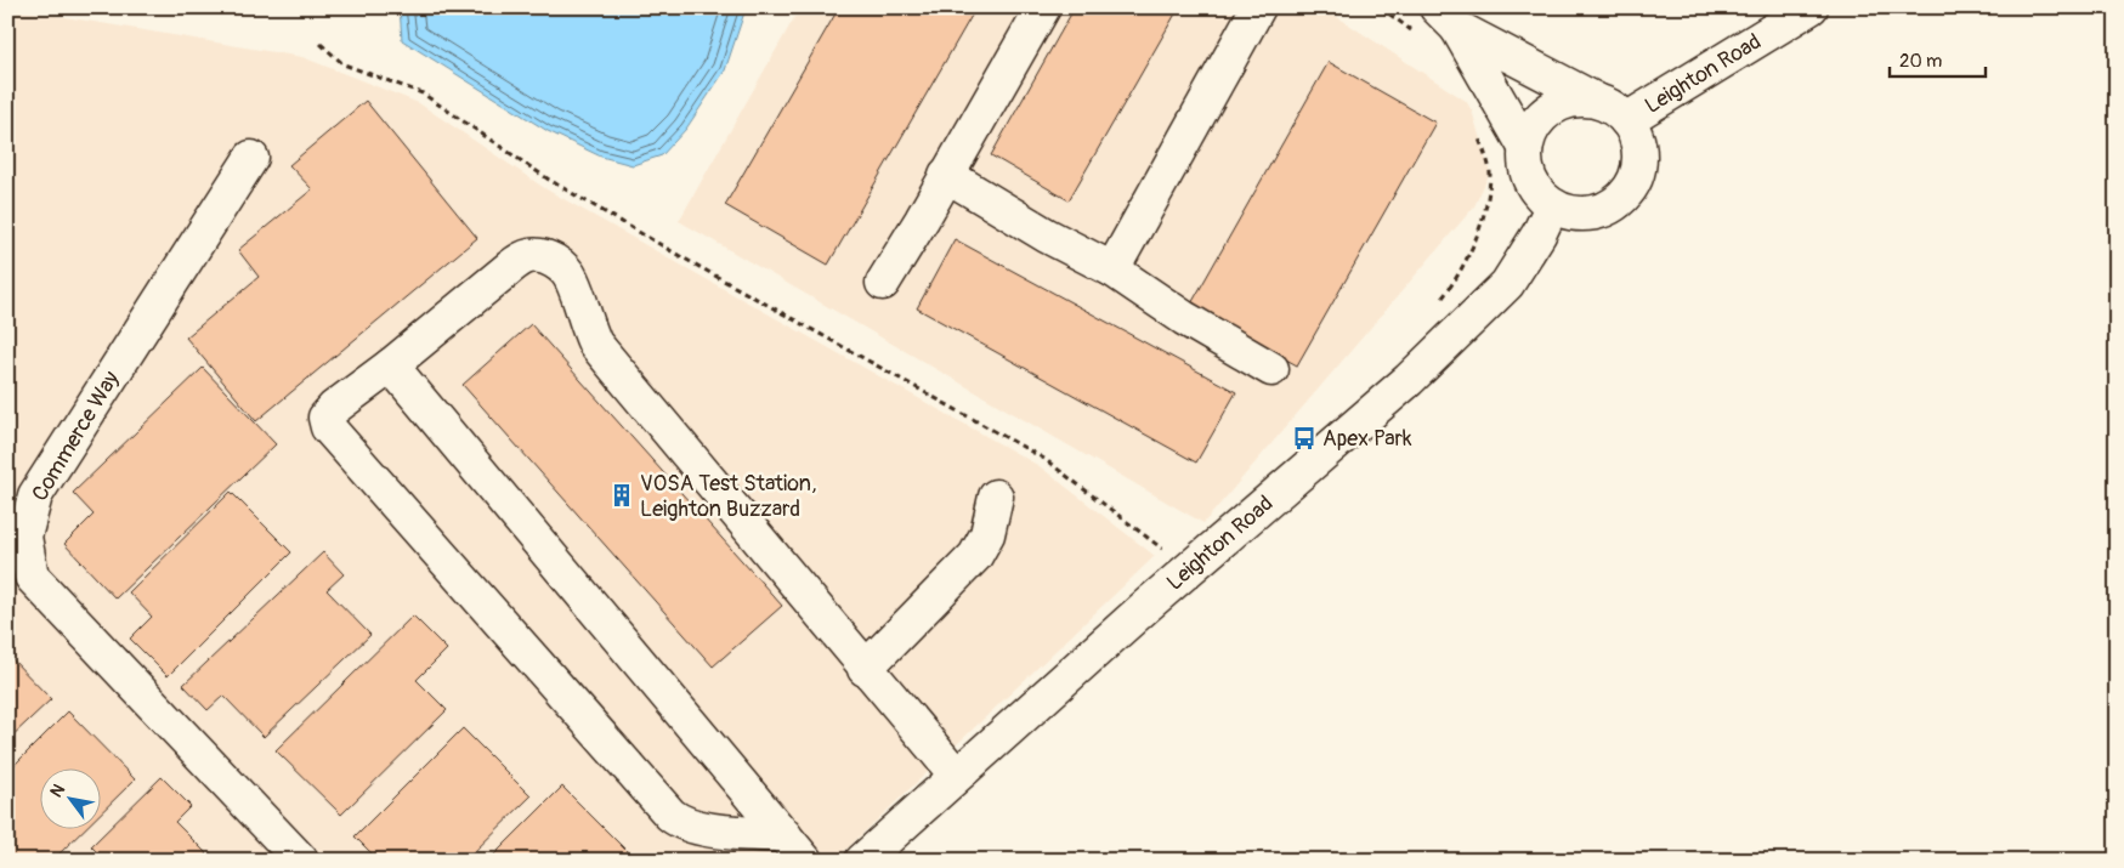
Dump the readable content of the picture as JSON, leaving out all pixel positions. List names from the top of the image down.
{
  "streets": {
    "street": ["Leighton Road", "Commerce Way"]
  },
  "places": {
    "bus stop": ["Apex Park"],
    "building": ["VOSA Test Station, Leighton Buzzard"]
  },
  "scale_bar": "20 m",
  "north": "top left"
}
